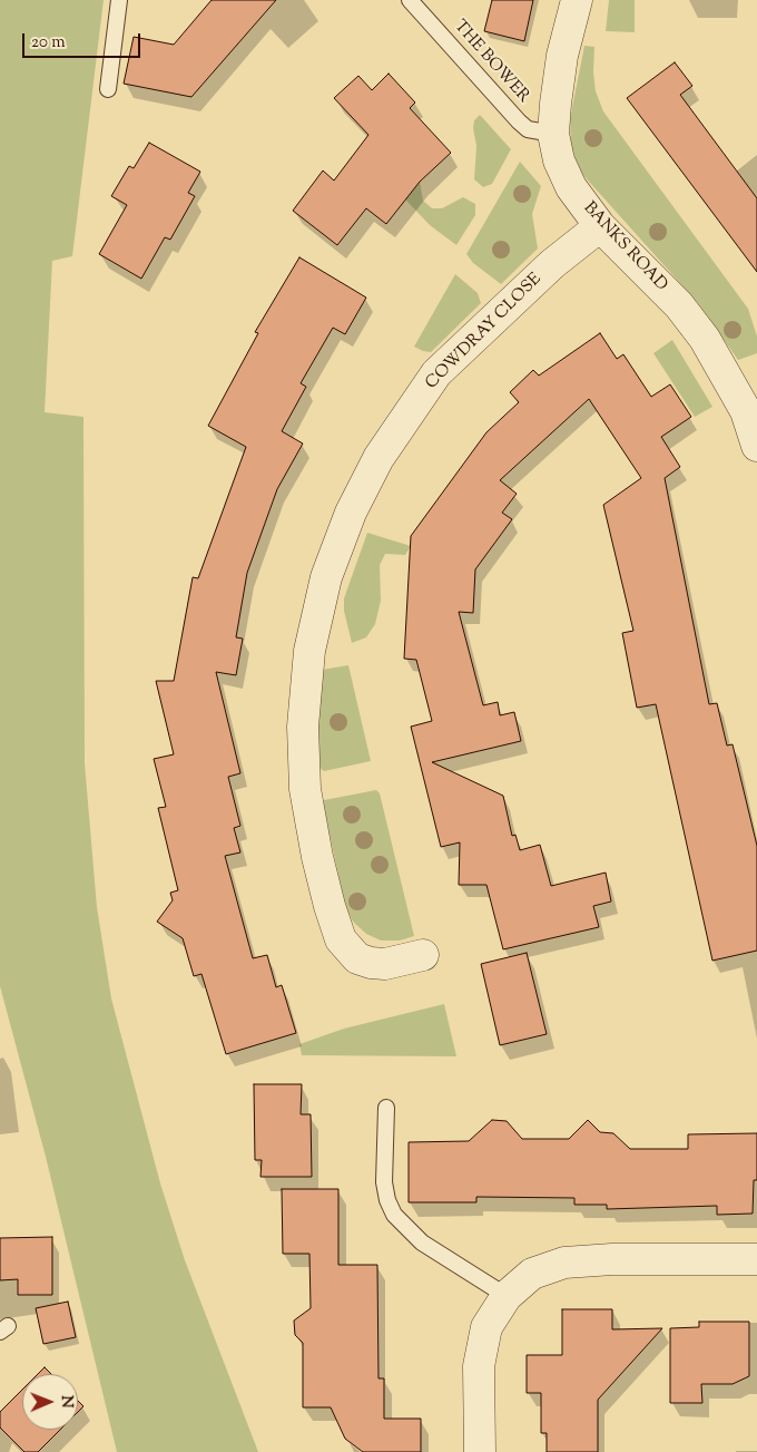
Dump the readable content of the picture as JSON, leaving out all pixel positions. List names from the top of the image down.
{
  "streets": {
    "street": ["BANKS ROAD", "COWDRAY CLOSE"],
    "lane": ["THE BOWER"]
  },
  "crossings": [
    ["THE BOWER", "BANKS ROAD"],
    ["BANKS ROAD", "COWDRAY CLOSE"]
  ],
  "scale_bar": "20 m",
  "north": "right"
}
